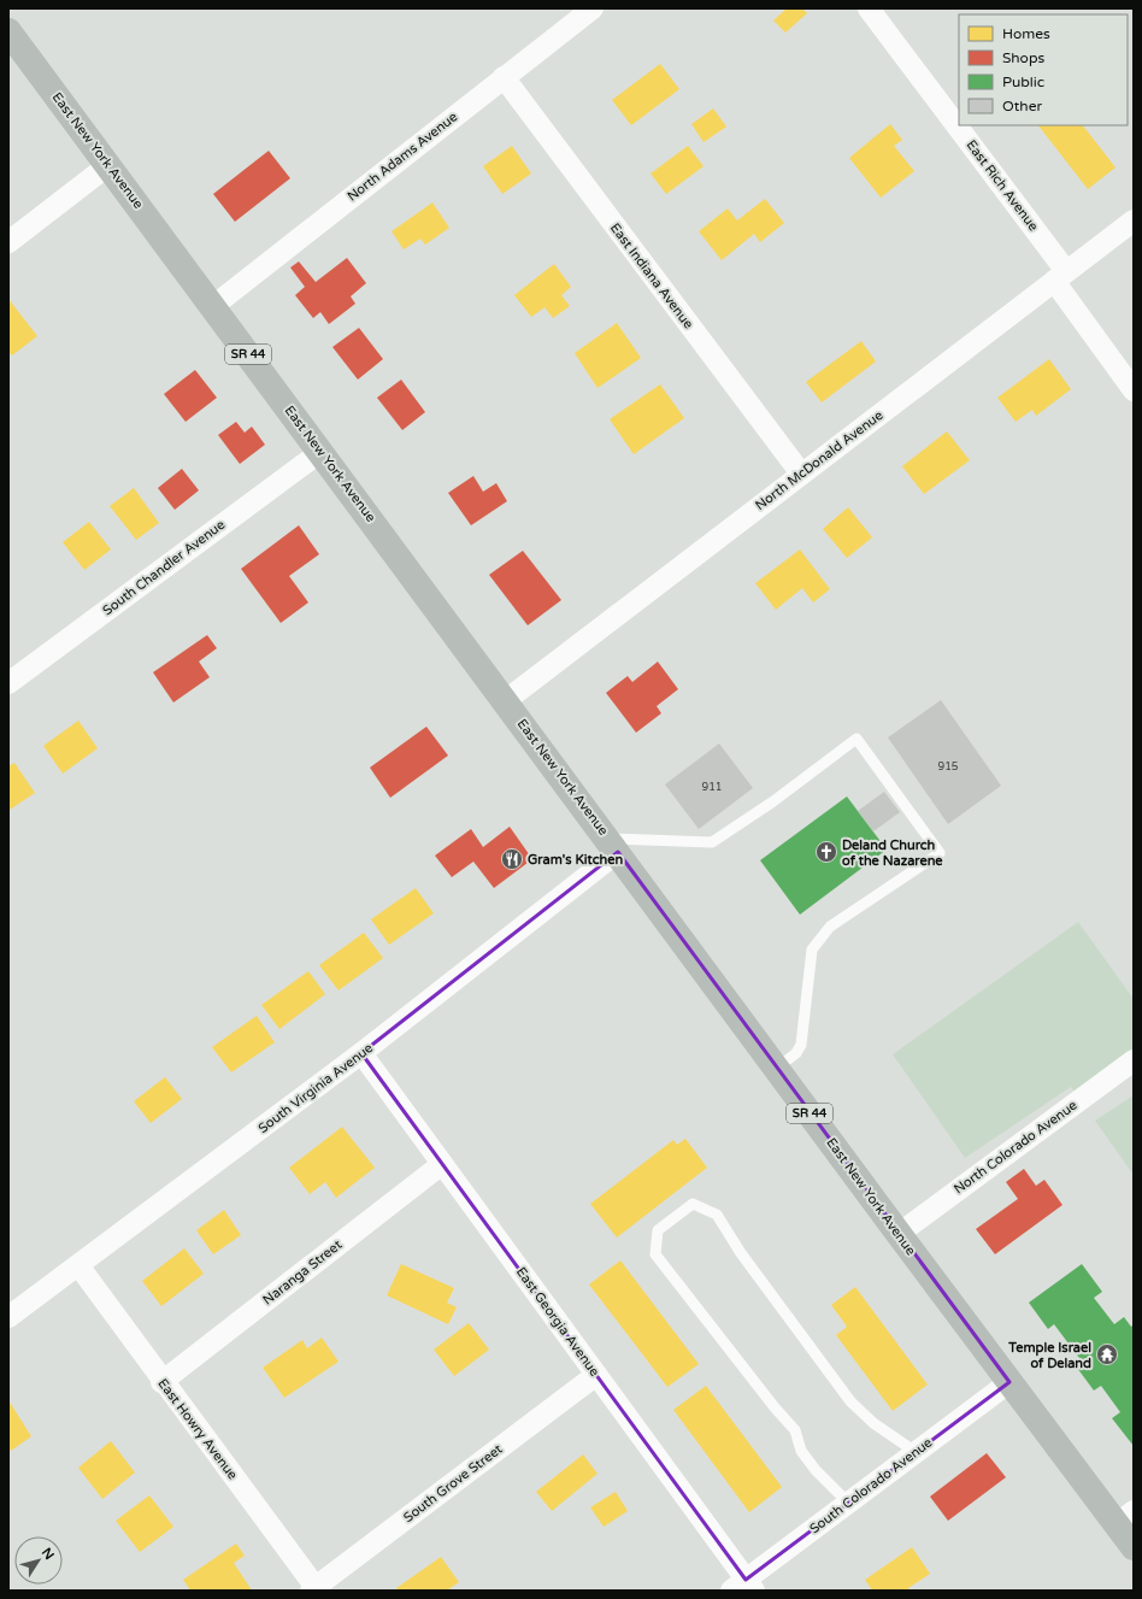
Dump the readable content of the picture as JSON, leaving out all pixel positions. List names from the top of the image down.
{
  "streets": {
    "main road": ["East New York Avenue", "SR 44"],
    "street": [
      "North Adams Avenue",
      "East Rich Avenue",
      "East Indiana Avenue",
      "North McDonald Avenue",
      "South Chandler Avenue",
      "South Virginia Avenue",
      "North Colorado Avenue",
      "Naranga Street",
      "East Georgia Avenue",
      "East Howry Avenue",
      "South Grove Street",
      "South Colorado Avenue"
    ]
  },
  "crossings": [
    ["East New York Avenue", "North Adams Avenue"],
    ["East New York Avenue", "North McDonald Avenue"],
    ["East New York Avenue", "South Chandler Avenue"],
    ["East New York Avenue", "South Virginia Avenue"],
    ["East New York Avenue", "North Colorado Avenue"],
    ["East New York Avenue", "South Colorado Avenue"],
    ["North Adams Avenue", "East Indiana Avenue"],
    ["East Rich Avenue", "North McDonald Avenue"],
    ["East Indiana Avenue", "North McDonald Avenue"],
    ["South Virginia Avenue", "East Georgia Avenue"],
    ["South Virginia Avenue", "East Howry Avenue"],
    ["Naranga Street", "East Georgia Avenue"],
    ["Naranga Street", "East Howry Avenue"],
    ["East Georgia Avenue", "South Grove Street"],
    ["East Georgia Avenue", "South Colorado Avenue"],
    ["East Howry Avenue", "South Grove Street"]
  ],
  "places": {
    "church": ["Deland Church of the Nazarene"],
    "restaurant": ["Gram's Kitchen"],
    "temple": ["Temple Israel of Deland"]
  },
  "house_numbers": ["915", "911"],
  "legend": [
    "Homes",
    "Shops",
    "Public",
    "Other"
  ],
  "north": "top right"
}
